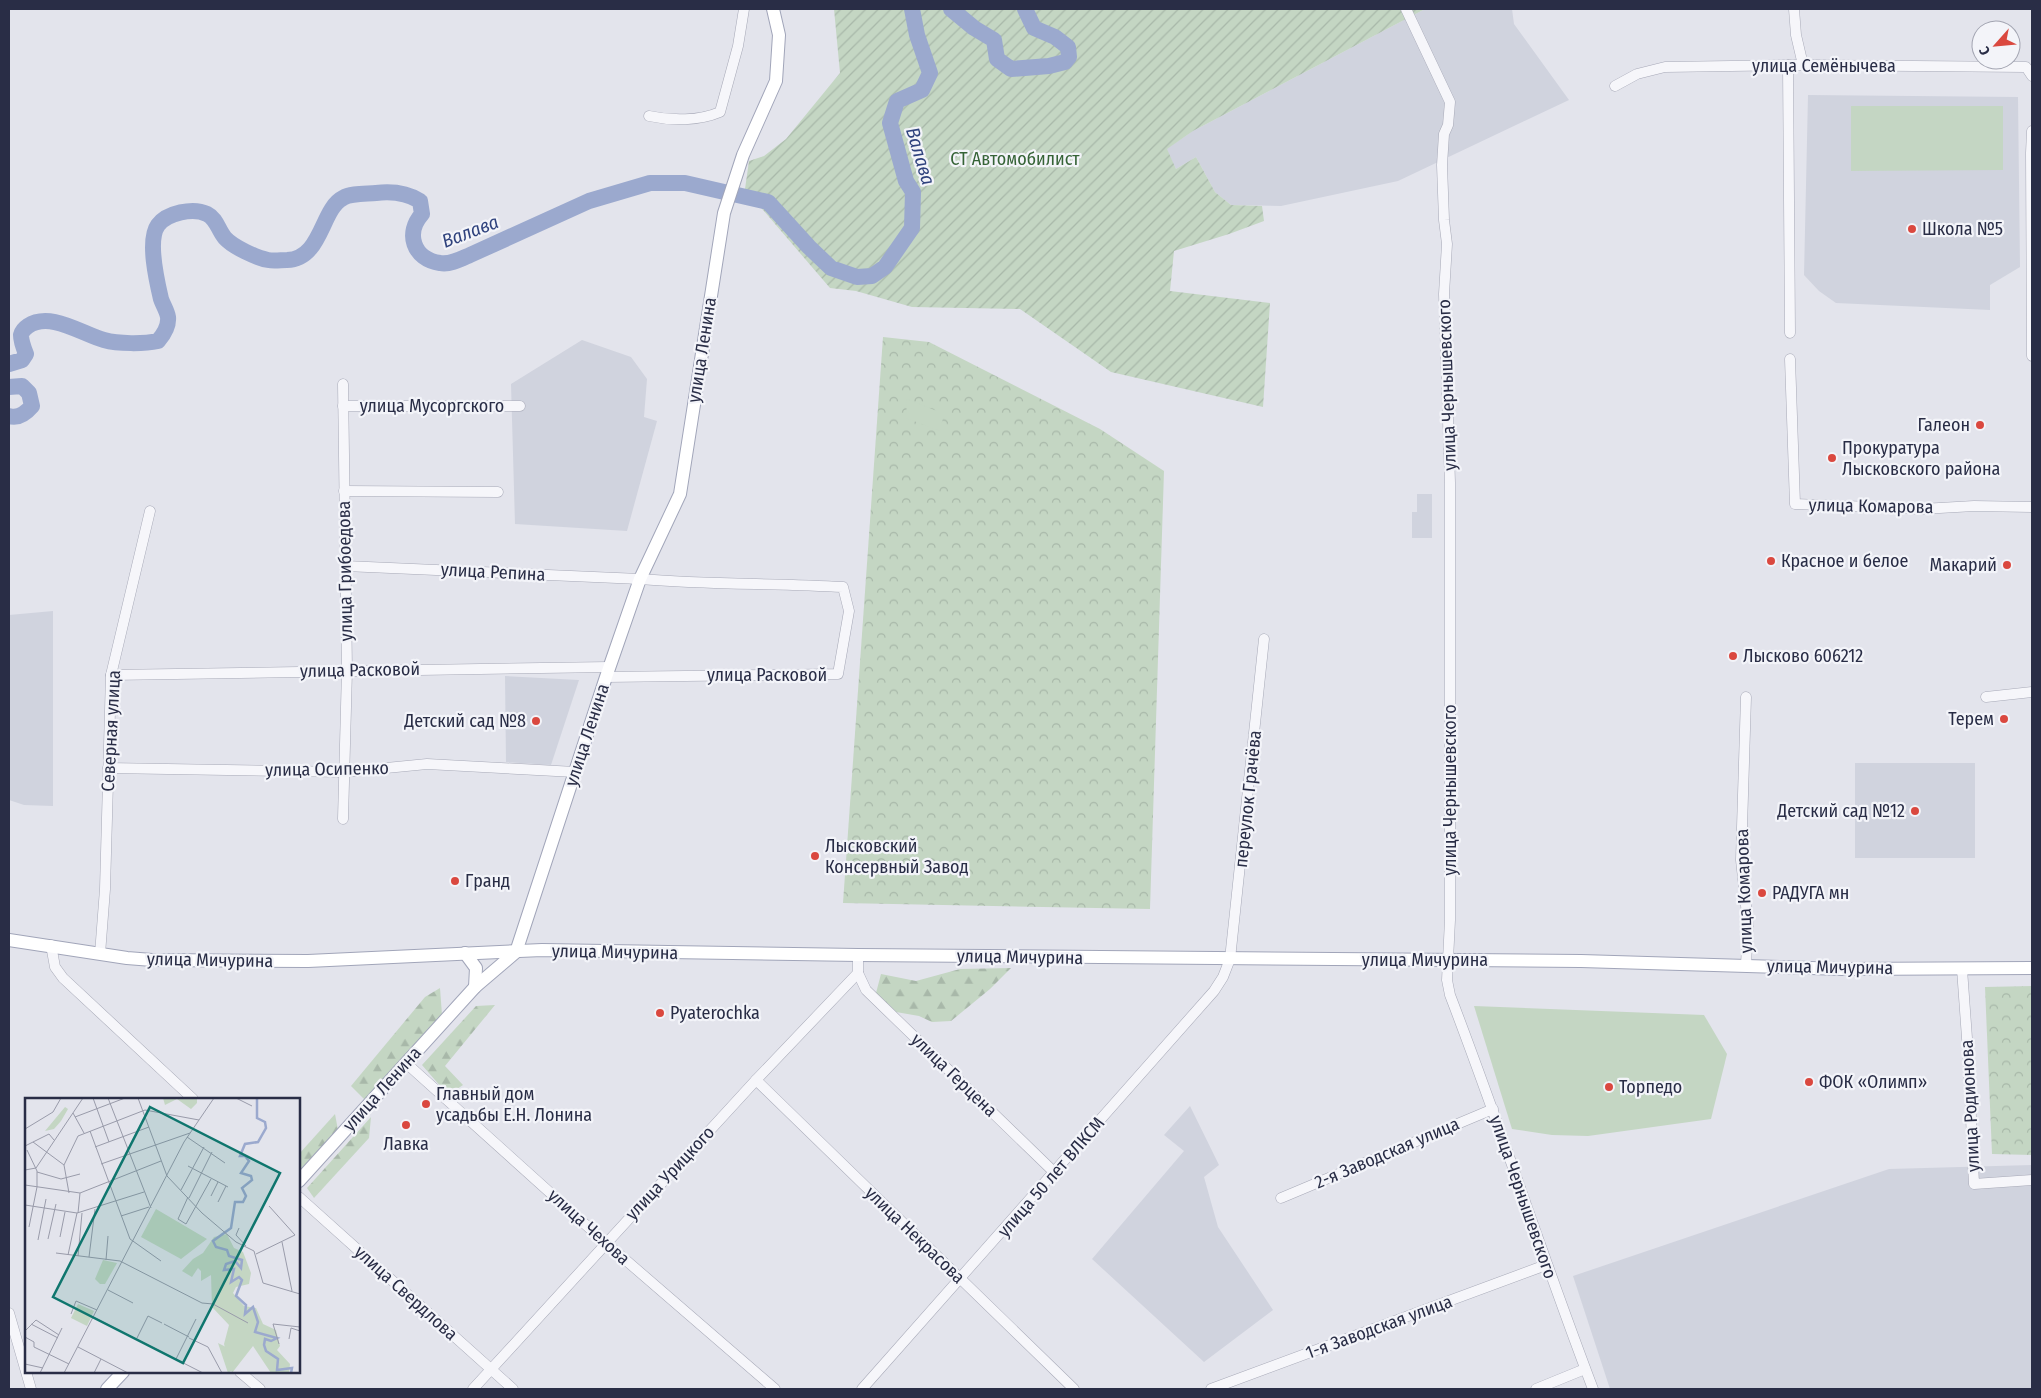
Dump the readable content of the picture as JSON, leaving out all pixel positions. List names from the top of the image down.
{
  "streets": {
    "main road": ["улица Ленина", "улица Мичурина"],
    "street": [
      "улица Семёнычева",
      "улица Чернышевского",
      "улица Мусоргского",
      "улица Комарова",
      "улица Грибоедова",
      "улица Репина",
      "улица Расковой",
      "Северная улица",
      "улица Осипенко",
      "переулок Грачёва",
      "улица Герцена",
      "улица Родионова",
      "2-я Заводская улица",
      "улица Урицкого",
      "улица 50 лет ВЛКСМ",
      "улица Чехова",
      "улица Некрасова",
      "улица Свердлова",
      "1-я Заводская улица"
    ]
  },
  "crossings": [
    ["улица Ленина", "улица Репина"],
    ["улица Ленина", "улица Расковой"],
    ["улица Ленина", "улица Осипенко"],
    ["улица Ленина", "улица Мичурина"],
    ["улица Ленина", "улица Чехова"],
    ["улица Чернышевского", "улица Мичурина"],
    ["улица Чернышевского", "2-я Заводская улица"],
    ["улица Чернышевского", "1-я Заводская улица"],
    ["улица Мусоргского", "улица Грибоедова"],
    ["улица Комарова", "улица Мичурина"],
    ["улица Грибоедова", "улица Репина"],
    ["улица Грибоедова", "улица Расковой"],
    ["улица Грибоедова", "улица Осипенко"],
    ["улица Репина", "улица Расковой"],
    ["улица Расковой", "Северная улица"],
    ["Северная улица", "улица Осипенко"],
    ["Северная улица", "улица Мичурина"],
    ["переулок Грачёва", "улица Мичурина"],
    ["переулок Грачёва", "улица 50 лет ВЛКСМ"],
    ["улица Мичурина", "улица Родионова"],
    ["улица Мичурина", "улица 50 лет ВЛКСМ"],
    ["улица Герцена", "улица Урицкого"],
    ["улица Герцена", "улица 50 лет ВЛКСМ"],
    ["улица Урицкого", "улица Чехова"],
    ["улица Урицкого", "улица Некрасова"],
    ["улица Урицкого", "улица Свердлова"],
    ["улица 50 лет ВЛКСМ", "улица Некрасова"]
  ],
  "water": ["Валава"],
  "parks": ["СТ Автомобилист"],
  "places": [
    "Школа №5",
    "Галеон",
    "Прокуратура Лысковского района",
    "Красное и белое",
    "Макарий",
    "Лысково 606212",
    "Терем",
    "Детский сад №8",
    "Детский сад №12",
    "Лысковский Консервный Завод",
    "Гранд",
    "РАДУГА мн",
    "Pyaterochka",
    "ФОК «Олимп»",
    "Торпедо",
    "Главный дом усадьбы Е.Н. Лонина",
    "Лавка"
  ],
  "north": "bottom left"
}
